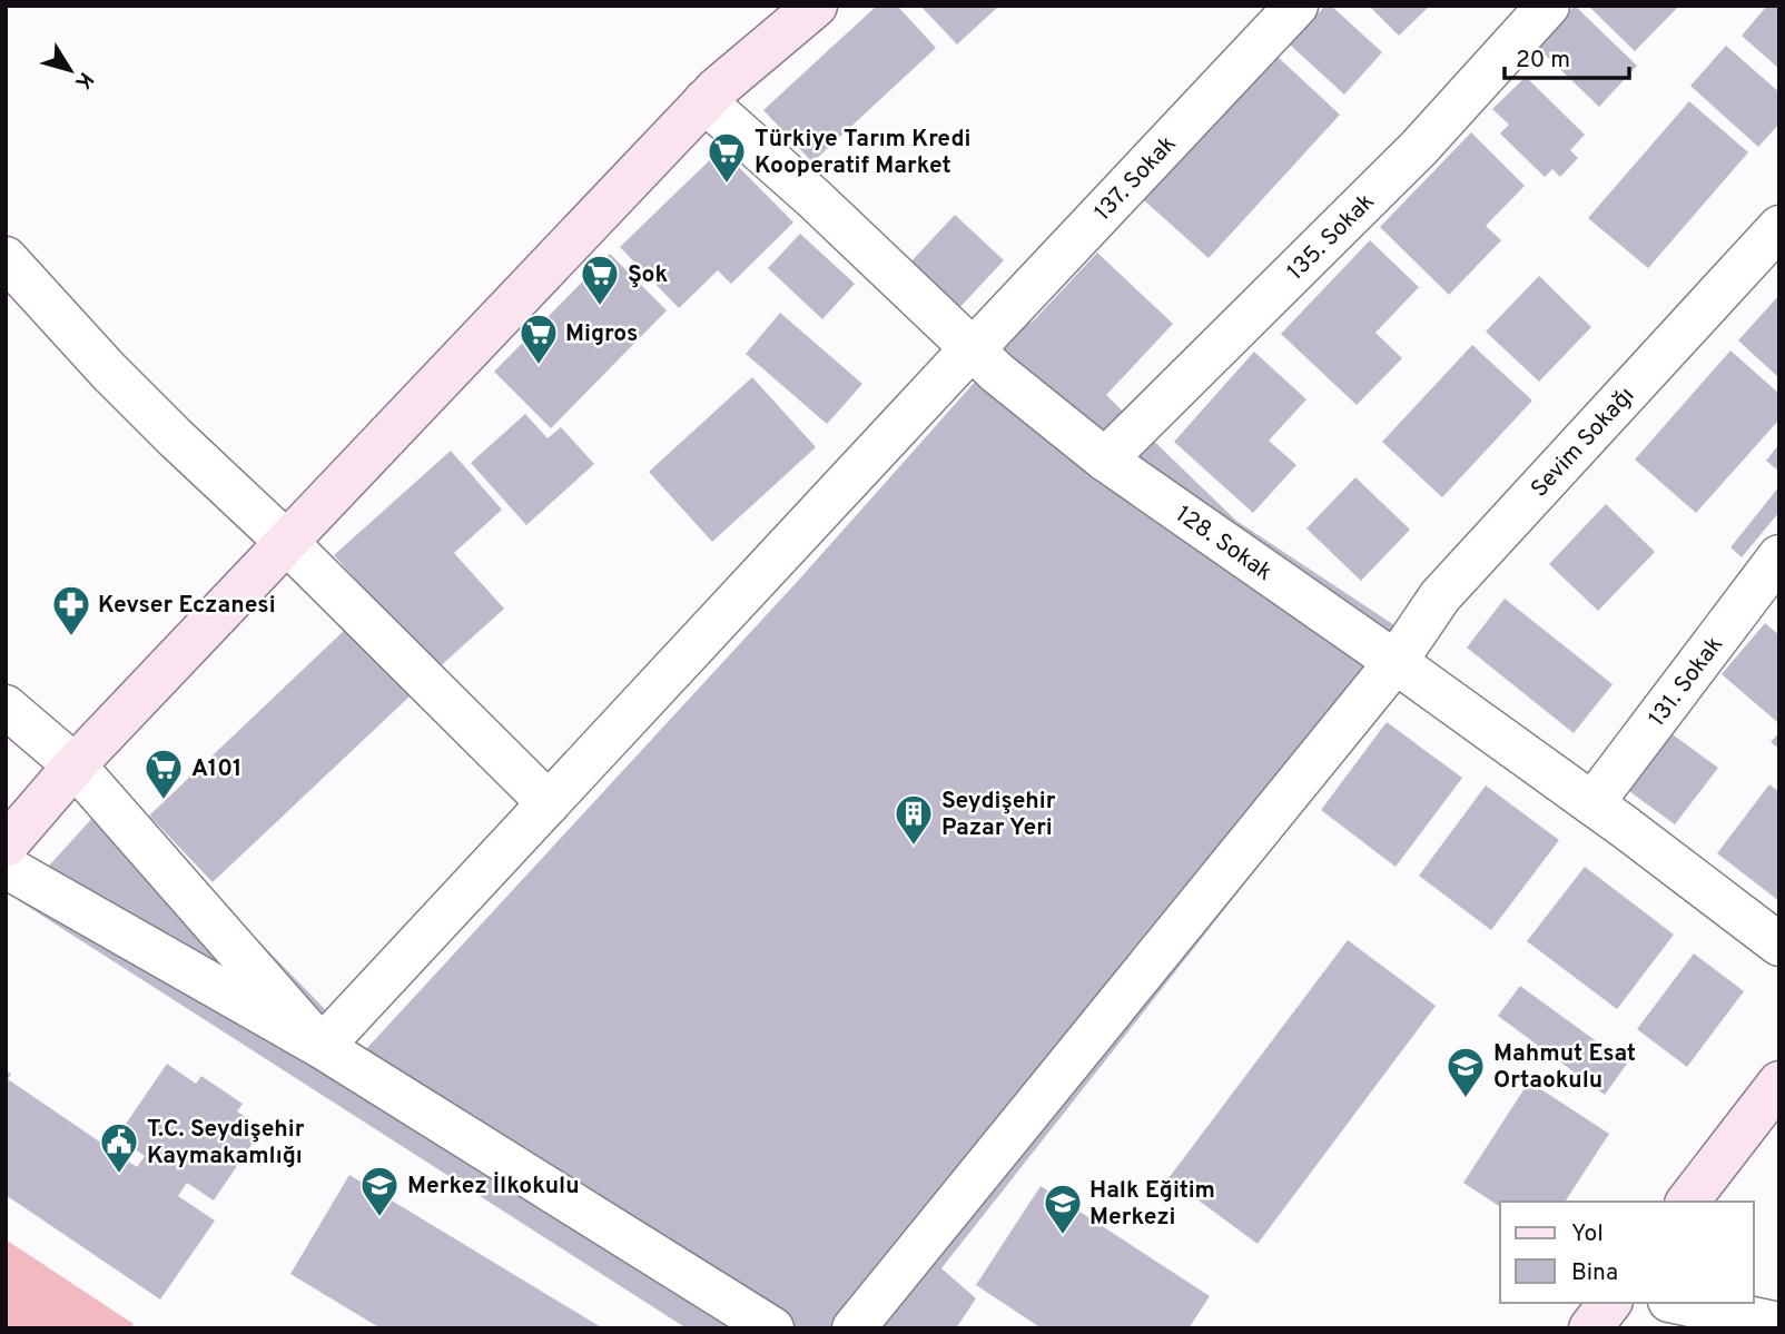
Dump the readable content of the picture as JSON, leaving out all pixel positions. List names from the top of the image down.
{
  "streets": {
    "street": [
      "137. Sokak",
      "135. Sokak",
      "Sevim Sokağı",
      "128. Sokak",
      "131. Sokak"
    ]
  },
  "crossings": [
    ["137. Sokak", "128. Sokak"],
    ["135. Sokak", "128. Sokak"],
    ["Sevim Sokağı", "128. Sokak"],
    ["128. Sokak", "131. Sokak"]
  ],
  "places": {
    "supermarket": [
      "Türkiye Tarım Kredi Kooperatif Market",
      "Şok",
      "Migros",
      "A101"
    ],
    "pharmacy": ["Kevser Eczanesi"],
    "building": ["Seydişehir Pazar Yeri"],
    "school or university": ["Mahmut Esat Ortaokulu", "Merkez İlkokulu", "Halk Eğitim Merkezi"],
    "public building": ["T.C. Seydişehir Kaymakamlığı"]
  },
  "legend": ["Yol", "Bina"],
  "scale_bar": "20 m",
  "north": "bottom right"
}
